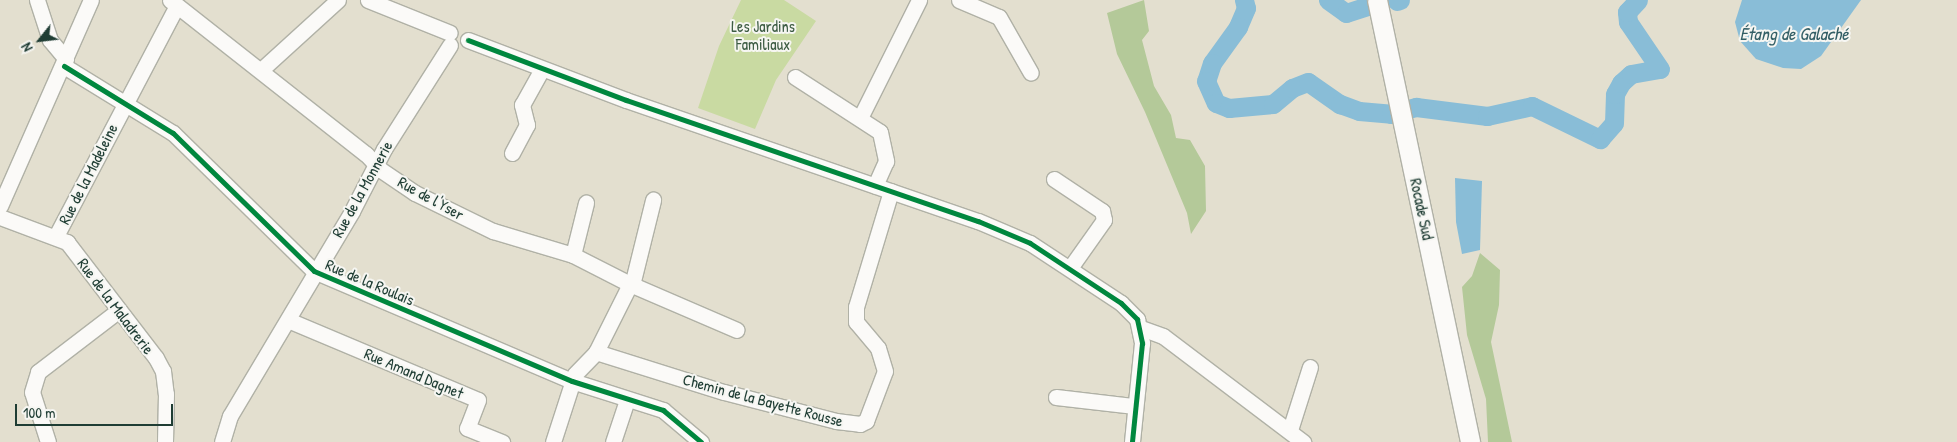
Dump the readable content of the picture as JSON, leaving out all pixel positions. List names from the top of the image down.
{
  "streets": {
    "main road": ["Rocade Sud"],
    "street": [
      "Rue de la Madeleine",
      "Rue de la Monnerie",
      "Rue de l'Yser",
      "Rue de la Roulais",
      "Rue de la Maladrerie",
      "Rue Amand Dagnet",
      "Chemin de la Bayette Rousse"
    ]
  },
  "crossings": [
    ["Rue de la Madeleine", "Rue de l'Yser"],
    ["Rue de la Madeleine", "Rue de la Roulais"],
    ["Rue de la Madeleine", "Rue de la Maladrerie"],
    ["Rue de la Monnerie", "Rue de l'Yser"],
    ["Rue de la Monnerie", "Rue de la Roulais"],
    ["Rue de la Monnerie", "Rue Amand Dagnet"]
  ],
  "water": ["Étang de Galaché"],
  "parks": ["Les Jardins Familiaux"],
  "scale_bar": "100 m",
  "north": "bottom left"
}
